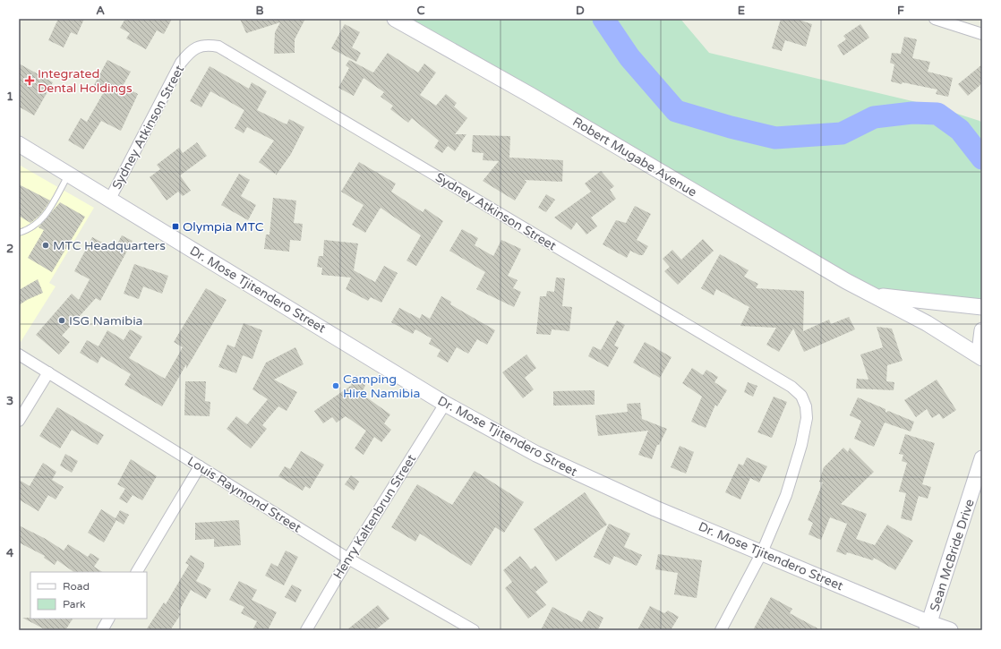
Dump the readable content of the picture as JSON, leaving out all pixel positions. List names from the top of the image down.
{
  "streets": {
    "street": [
      "Sydney Atkinson Street",
      "Robert Mugabe Avenue",
      "Dr. Mose Tjitendero Street",
      "Louis Raymond Street",
      "Henry Kaltenbrun Street",
      "Sean McBride Drive"
    ]
  },
  "crossings": [
    ["Sydney Atkinson Street", "Dr. Mose Tjitendero Street"],
    ["Dr. Mose Tjitendero Street", "Henry Kaltenbrun Street"],
    ["Dr. Mose Tjitendero Street", "Sean McBride Drive"],
    ["Louis Raymond Street", "Henry Kaltenbrun Street"]
  ],
  "places": {
    "health": ["Integrated Dental Holdings"],
    "transit": ["Olympia MTC"],
    "other": ["MTC Headquarters", "ISG Namibia", "Camping Hire Namibia"]
  },
  "legend": ["Road", "Park"],
  "grid": {
    "columns": [
      "A",
      "B",
      "C",
      "D",
      "E",
      "F"
    ],
    "rows": [
      "1",
      "2",
      "3",
      "4"
    ]
  }
}
